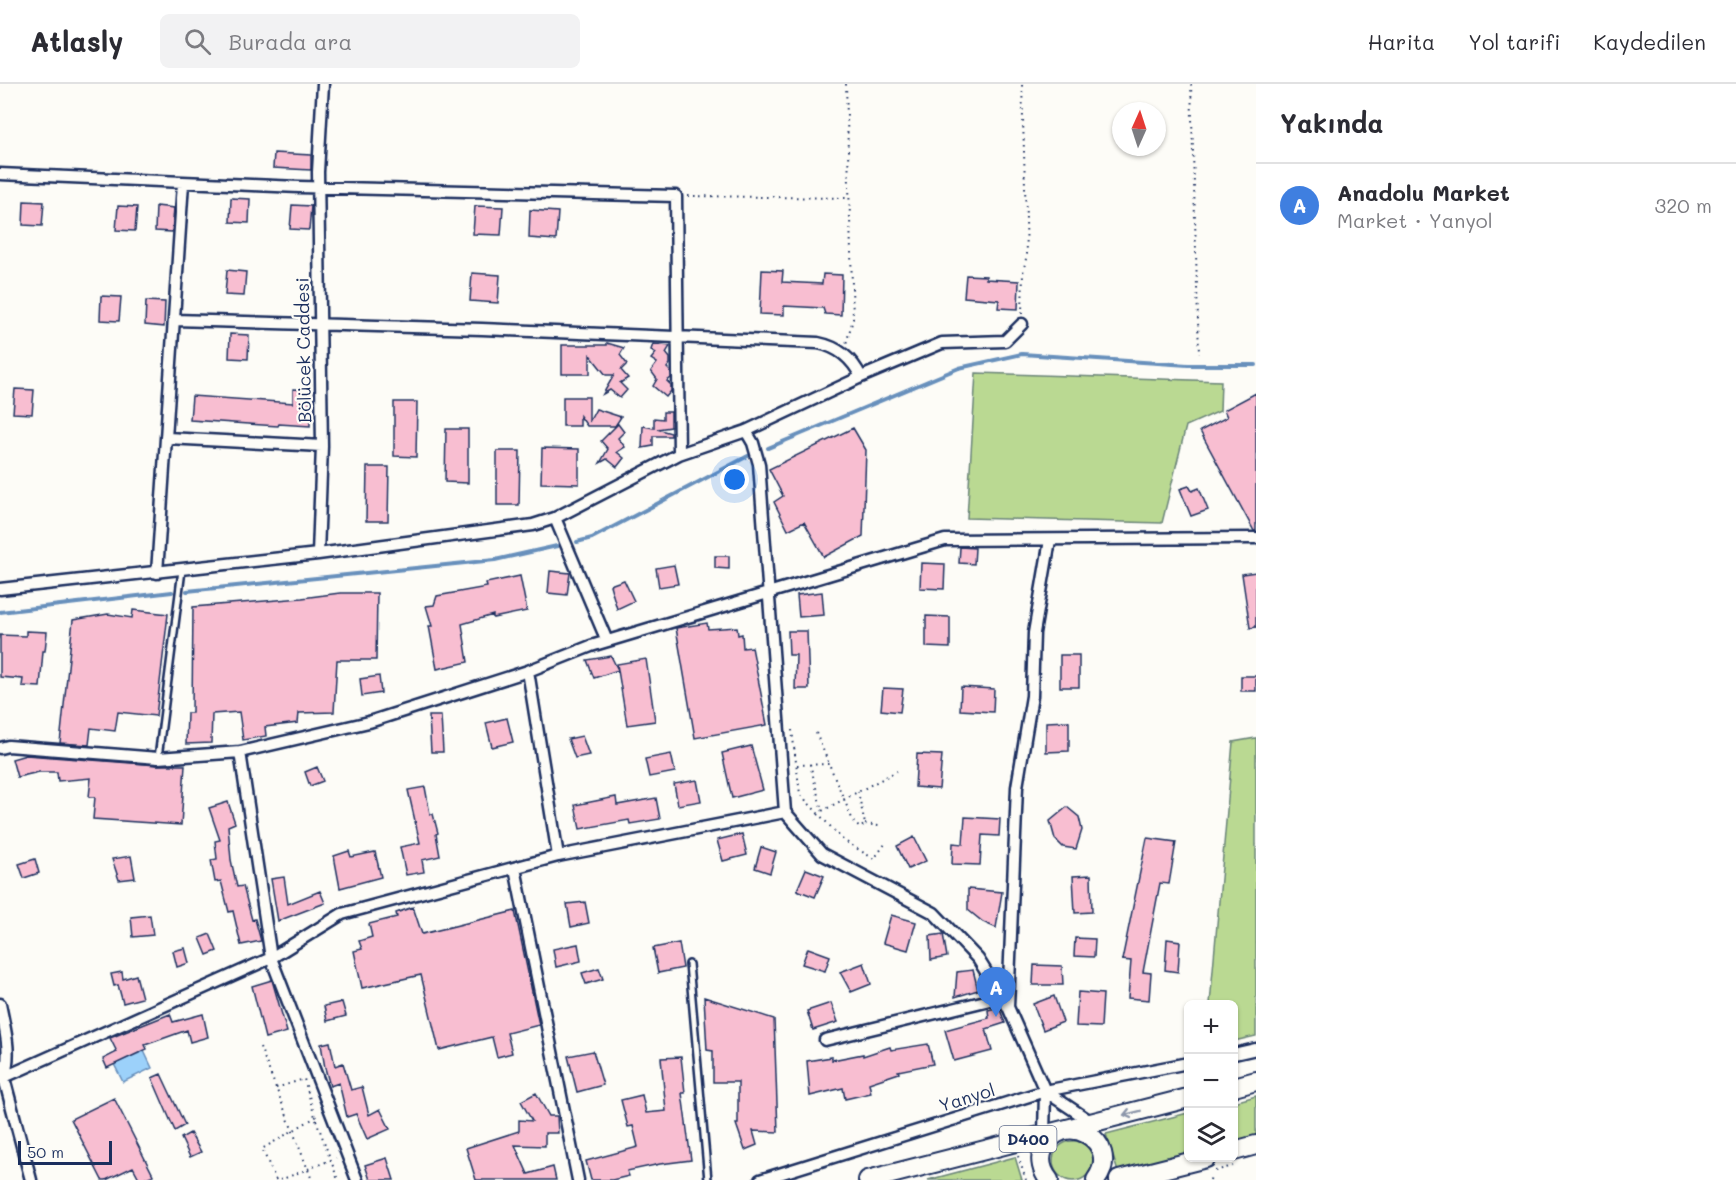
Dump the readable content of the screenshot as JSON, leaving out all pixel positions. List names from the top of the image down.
{
  "streets": {
    "highway": ["D400"],
    "street": ["Bölücek Caddesi", "Yanyol"]
  },
  "scale_bar": "50 m",
  "north": "top",
  "page": {
    "header": "Atlasly",
    "search": "Burada ara",
    "nav": ["Harita", "Yol tarifi", "Kaydedilen"],
    "heading": "Yakında",
    "list": [
      {
        "mark": "A",
        "name": "Anadolu Market",
        "note": "Market · Yanyol",
        "value": "320 m"
      }
    ],
    "pins": "A",
    "map_buttons": ["+", "−"],
    "scale": "50 m"
  }
}
